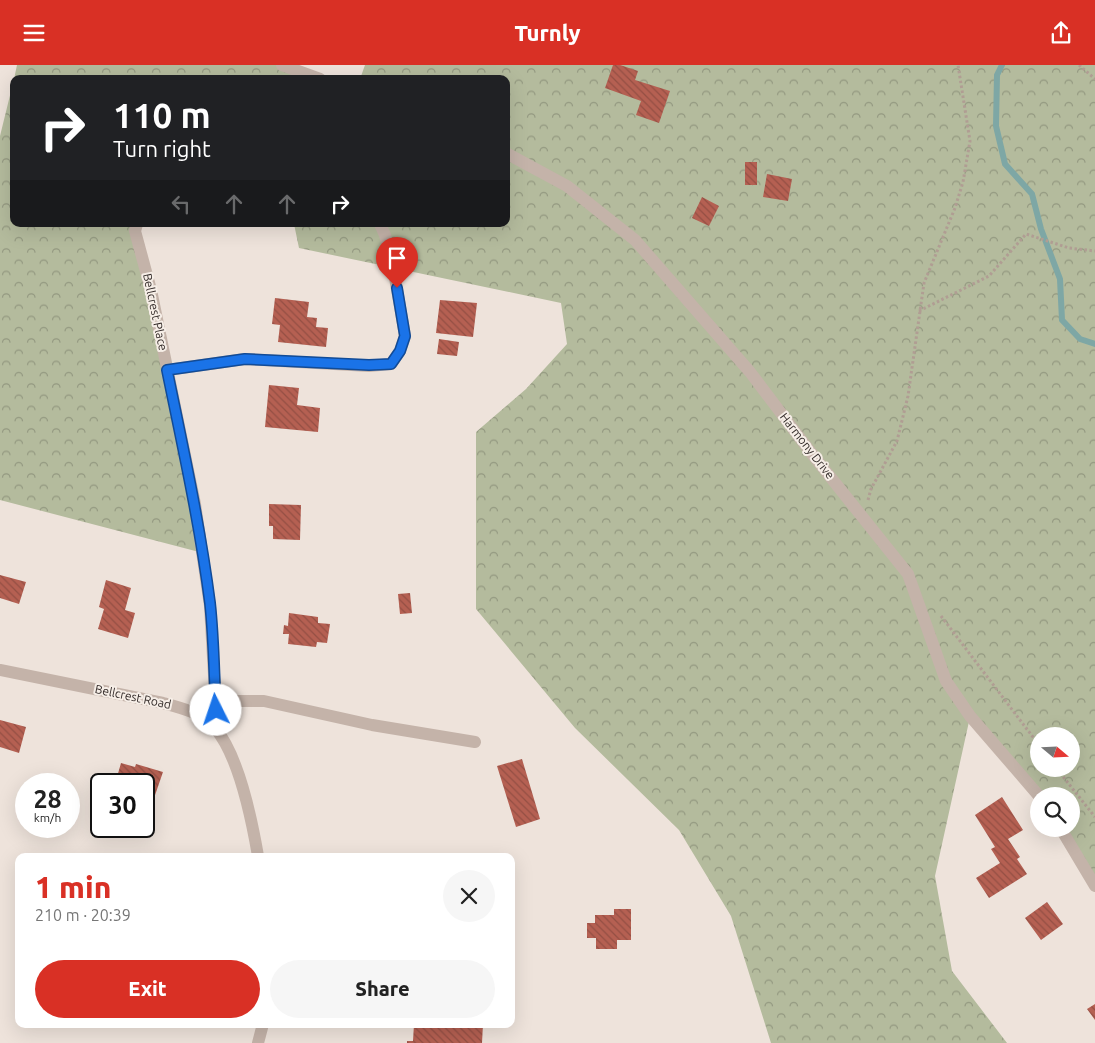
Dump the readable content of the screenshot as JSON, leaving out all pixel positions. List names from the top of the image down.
{
  "streets": {
    "street": ["Bellcrest Place", "Harmony Drive", "Bellcrest Road"]
  },
  "crossings": [
    ["Bellcrest Place", "Bellcrest Road"]
  ],
  "north": "right",
  "page": {
    "header": "Turnly",
    "turn": ["110 m", "Turn right"],
    "speed": "28 km/h",
    "limit": "30",
    "heading": ["1 min", "210 m · 20:39"],
    "buttons": ["Exit", "Share"]
  }
}
